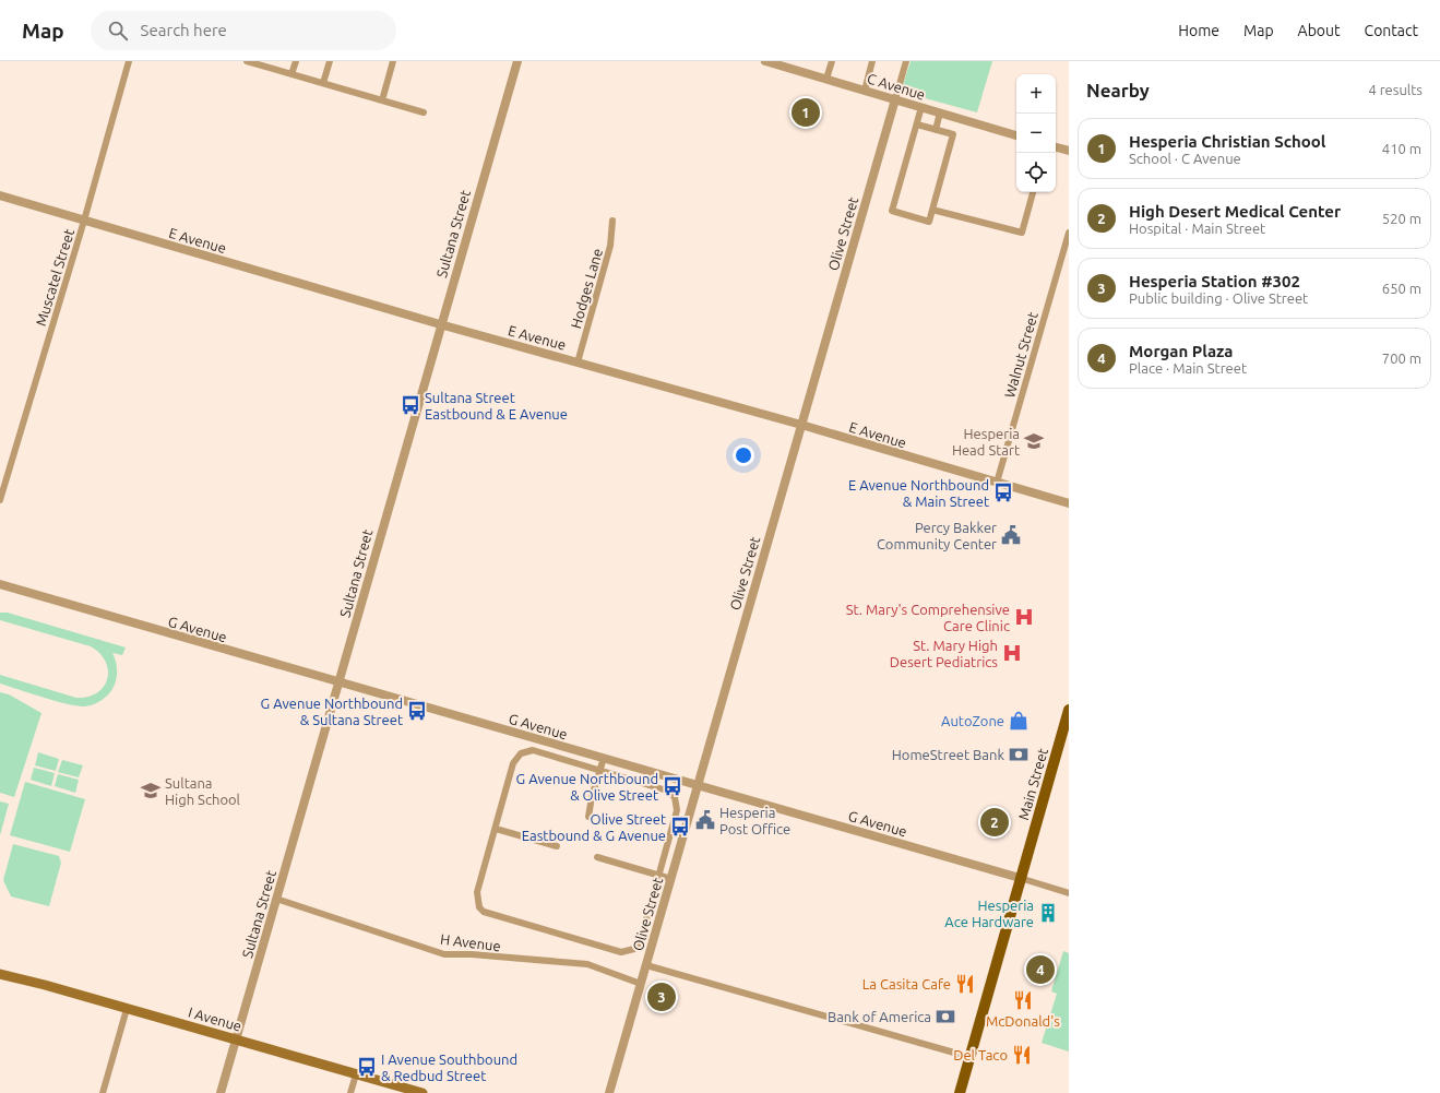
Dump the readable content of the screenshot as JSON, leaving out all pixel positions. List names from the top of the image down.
{
  "streets": {
    "main road": ["Main Street", "I Avenue"],
    "street": [
      "C Avenue",
      "Sultana Street",
      "Olive Street",
      "E Avenue",
      "Muscatel Street",
      "Hodges Lane",
      "Walnut Street",
      "G Avenue",
      "H Avenue"
    ]
  },
  "crossings": [
    ["C Avenue", "Olive Street"],
    ["Sultana Street", "E Avenue"],
    ["Sultana Street", "G Avenue"],
    ["Sultana Street", "H Avenue"],
    ["Sultana Street", "I Avenue"],
    ["Olive Street", "E Avenue"],
    ["Olive Street", "G Avenue"],
    ["Olive Street", "H Avenue"],
    ["E Avenue", "Muscatel Street"],
    ["E Avenue", "Hodges Lane"],
    ["E Avenue", "Walnut Street"],
    ["G Avenue", "Main Street"]
  ],
  "places": {
    "bus stop": [
      "Sultana Street Eastbound & E Avenue",
      "E Avenue Northbound & Main Street",
      "G Avenue Northbound & Sultana Street",
      "G Avenue Northbound & Olive Street",
      "Olive Street Eastbound & G Avenue",
      "I Avenue Southbound & Redbud Street"
    ],
    "school or university": ["Hesperia Head Start", "Sultana High School"],
    "public building": ["Percy Bakker Community Center", "Hesperia Post Office"],
    "hospital": ["St. Mary's Comprehensive Care Clinic", "St. Mary High Desert Pediatrics"],
    "shop": ["AutoZone"],
    "bank": ["HomeStreet Bank", "Bank of America"],
    "building": ["Hesperia Ace Hardware"],
    "restaurant": ["La Casita Cafe", "McDonald's", "Del Taco"]
  },
  "page": {
    "header": "Map",
    "search": "Search here",
    "nav": [
      "Home",
      "Map",
      "About",
      "Contact"
    ],
    "heading": ["Nearby", "4 results"],
    "map_buttons": ["+", "−"],
    "pins": [
      "1",
      "2",
      "4",
      "3"
    ],
    "list": [
      {
        "mark": "1",
        "name": "Hesperia Christian School",
        "note": "School · C Avenue",
        "value": "410 m"
      },
      {
        "mark": "2",
        "name": "High Desert Medical Center",
        "note": "Hospital · Main Street",
        "value": "520 m"
      },
      {
        "mark": "3",
        "name": "Hesperia Station #302",
        "note": "Public building · Olive Street",
        "value": "650 m"
      },
      {
        "mark": "4",
        "name": "Morgan Plaza",
        "note": "Place · Main Street",
        "value": "700 m"
      }
    ]
  }
}
